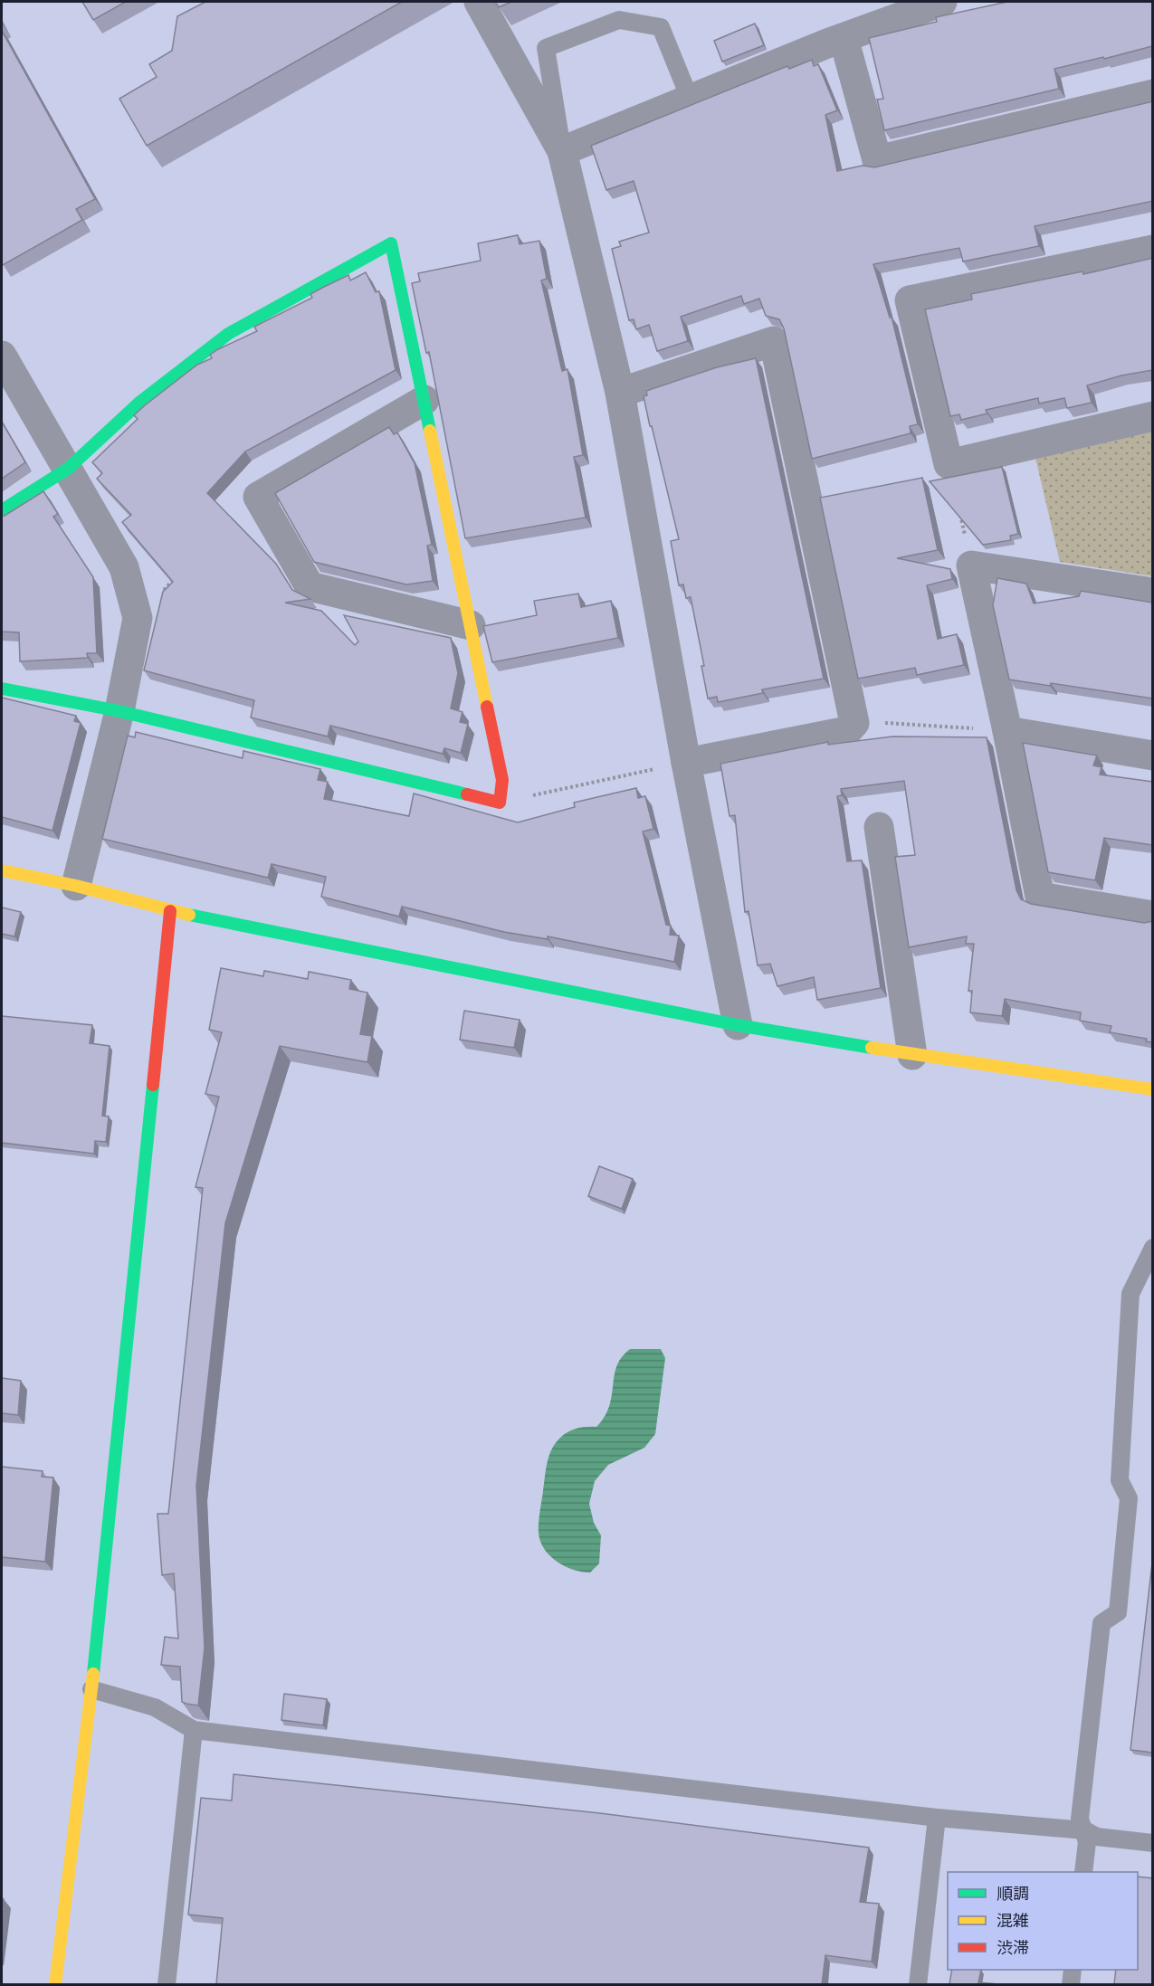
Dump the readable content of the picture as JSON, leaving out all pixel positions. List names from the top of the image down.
{
  "legend": ["順調", "混雑", "渋滞"]
}
